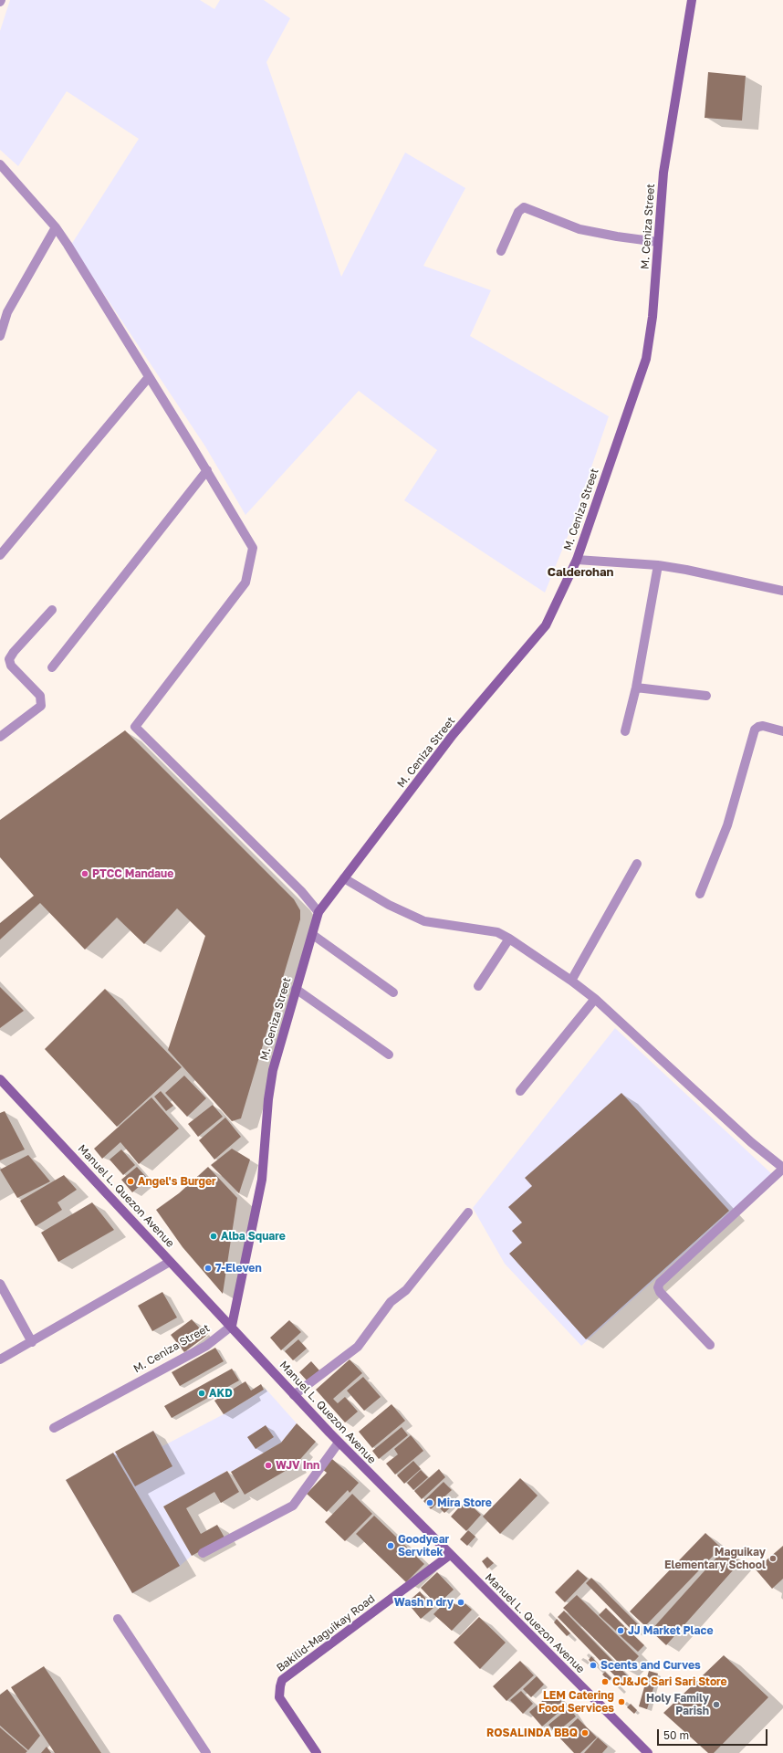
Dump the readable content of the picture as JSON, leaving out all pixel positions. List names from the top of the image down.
{
  "streets": {
    "street": ["M. Ceniza Street", "Manuel L. Quezon Avenue", "Bakilid-Maguikay Road"]
  },
  "crossings": [
    ["M. Ceniza Street", "Manuel L. Quezon Avenue"],
    ["Manuel L. Quezon Avenue", "Bakilid-Maguikay Road"]
  ],
  "districts": ["Calderohan"],
  "places": [
    "PTCC Mandaue",
    "Angel's Burger",
    "Alba Square",
    "7-Eleven",
    "AKD",
    "WJV Inn",
    "Mira Store",
    "Goodyear Servitek",
    "Maguikay Elementary School",
    "Wash n dry",
    "JJ Market Place",
    "Scents and Curves",
    "CJ&JC Sari Sari Store",
    "LEM Catering Food Services",
    "Holy Family Parish",
    "ROSALINDA BBQ"
  ],
  "scale_bar": "50 m"
}
